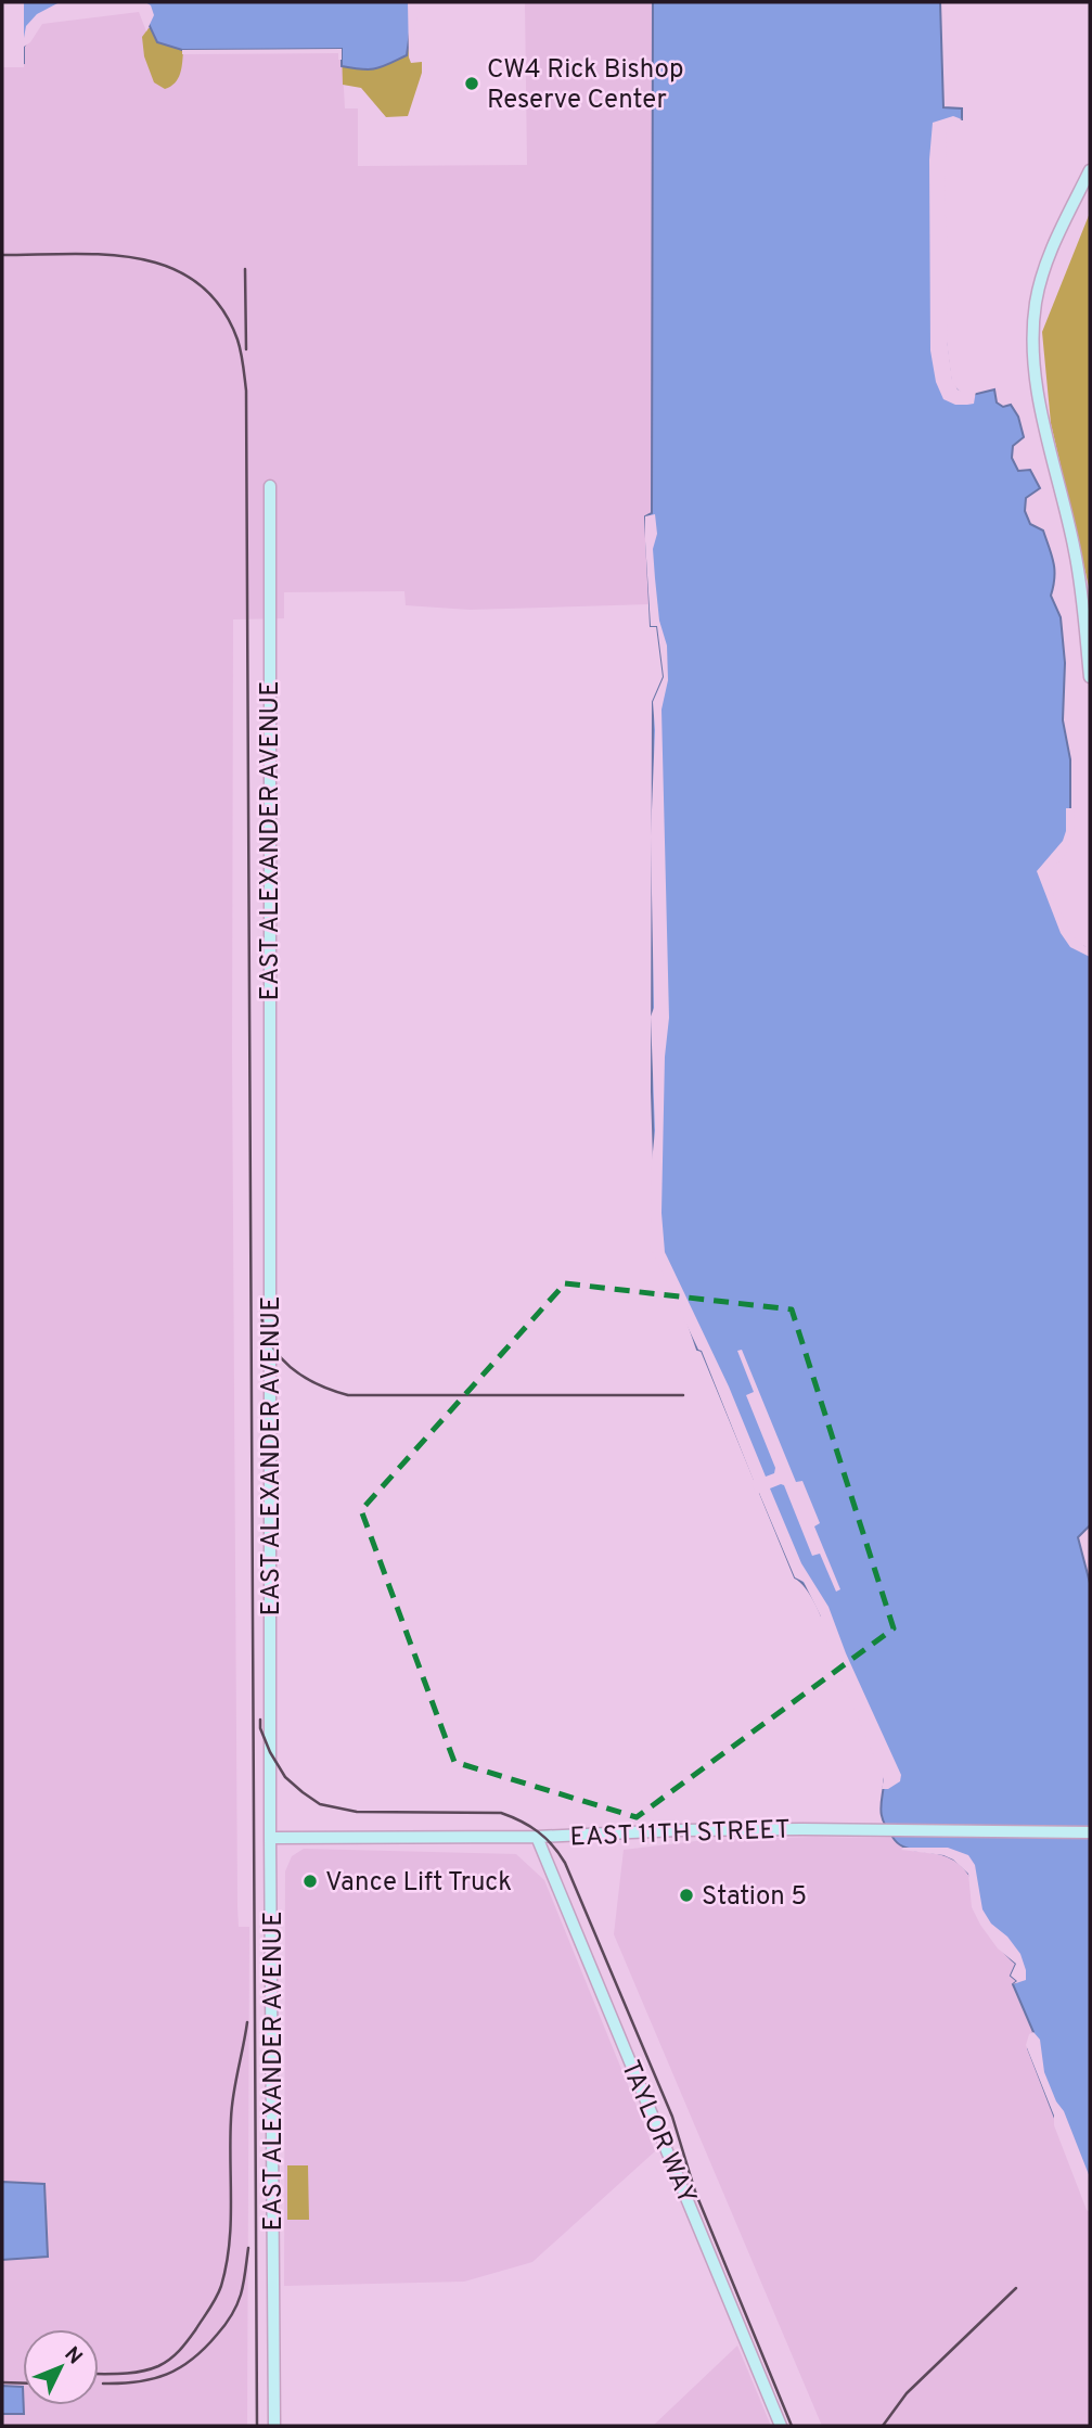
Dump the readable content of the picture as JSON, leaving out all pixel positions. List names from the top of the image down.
{
  "streets": {
    "street": ["EAST ALEXANDER AVENUE", "EAST 11TH STREET", "TAYLOR WAY"]
  },
  "crossings": [
    ["EAST ALEXANDER AVENUE", "EAST 11TH STREET"],
    ["EAST 11TH STREET", "TAYLOR WAY"]
  ],
  "places": ["CW4 Rick Bishop Reserve Center", "Vance Lift Truck", "Station 5"],
  "north": "top right"
}
